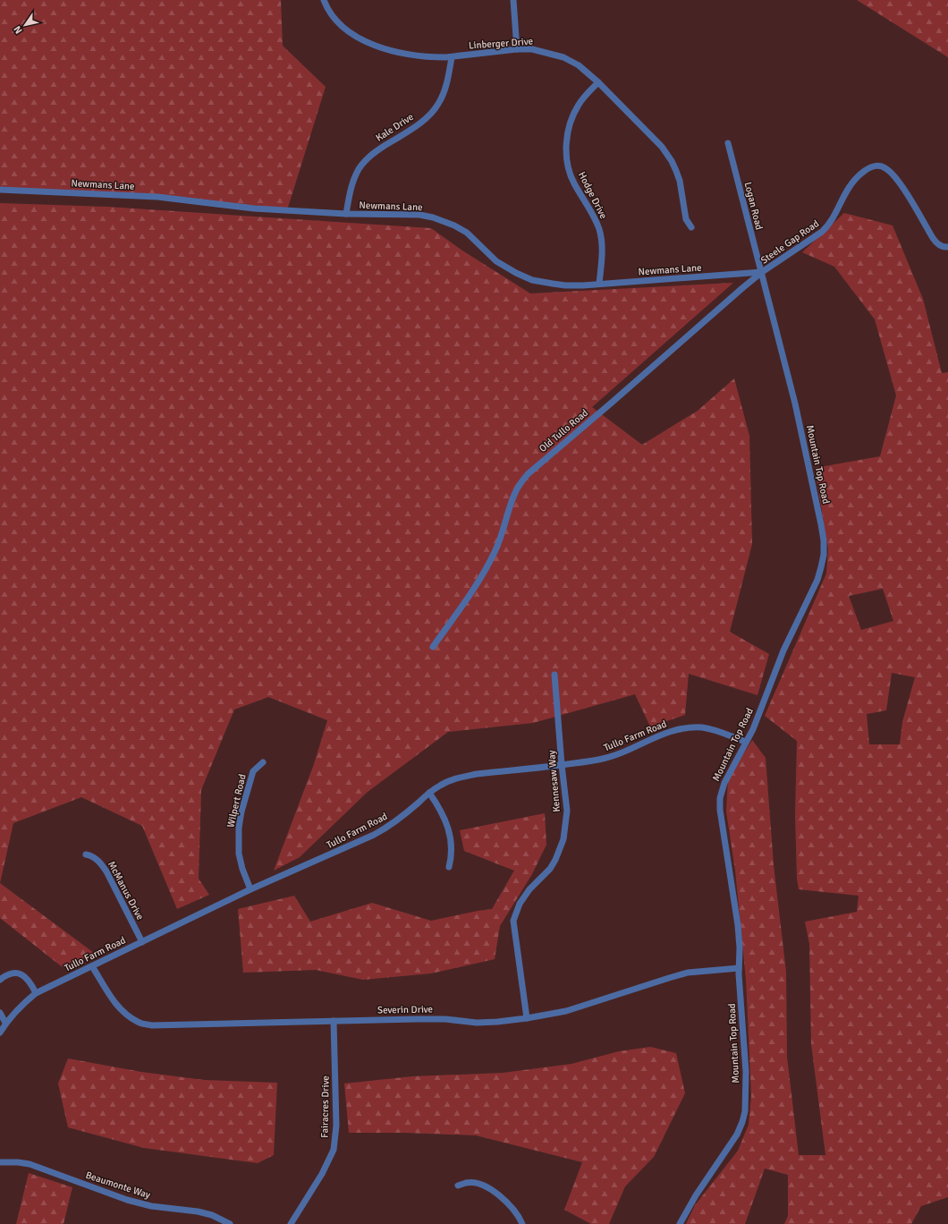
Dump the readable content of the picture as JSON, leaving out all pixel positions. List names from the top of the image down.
{
  "streets": {
    "street": [
      "Linberger Drive",
      "Kale Drive",
      "Newmans Lane",
      "Hodge Drive",
      "Logan Road",
      "Steele Gap Road",
      "Old Tullo Road",
      "Mountain Top Road",
      "Tullo Farm Road",
      "Kennesaw Way",
      "Wilpert Road",
      "McManus Drive",
      "Severin Drive",
      "Fairacres Drive",
      "Beaumonte Way"
    ]
  },
  "crossings": [
    ["Linberger Drive", "Kale Drive"],
    ["Linberger Drive", "Hodge Drive"],
    ["Kale Drive", "Newmans Lane"],
    ["Newmans Lane", "Hodge Drive"],
    ["Newmans Lane", "Logan Road"],
    ["Newmans Lane", "Steele Gap Road"],
    ["Newmans Lane", "Old Tullo Road"],
    ["Newmans Lane", "Mountain Top Road"],
    ["Logan Road", "Steele Gap Road"],
    ["Logan Road", "Old Tullo Road"],
    ["Logan Road", "Mountain Top Road"],
    ["Steele Gap Road", "Old Tullo Road"],
    ["Steele Gap Road", "Mountain Top Road"],
    ["Old Tullo Road", "Mountain Top Road"],
    ["Mountain Top Road", "Tullo Farm Road"],
    ["Mountain Top Road", "Severin Drive"],
    ["Tullo Farm Road", "Kennesaw Way"],
    ["Tullo Farm Road", "Wilpert Road"],
    ["Tullo Farm Road", "McManus Drive"],
    ["Tullo Farm Road", "Severin Drive"],
    ["Kennesaw Way", "Severin Drive"],
    ["Severin Drive", "Fairacres Drive"]
  ],
  "north": "bottom left"
}
